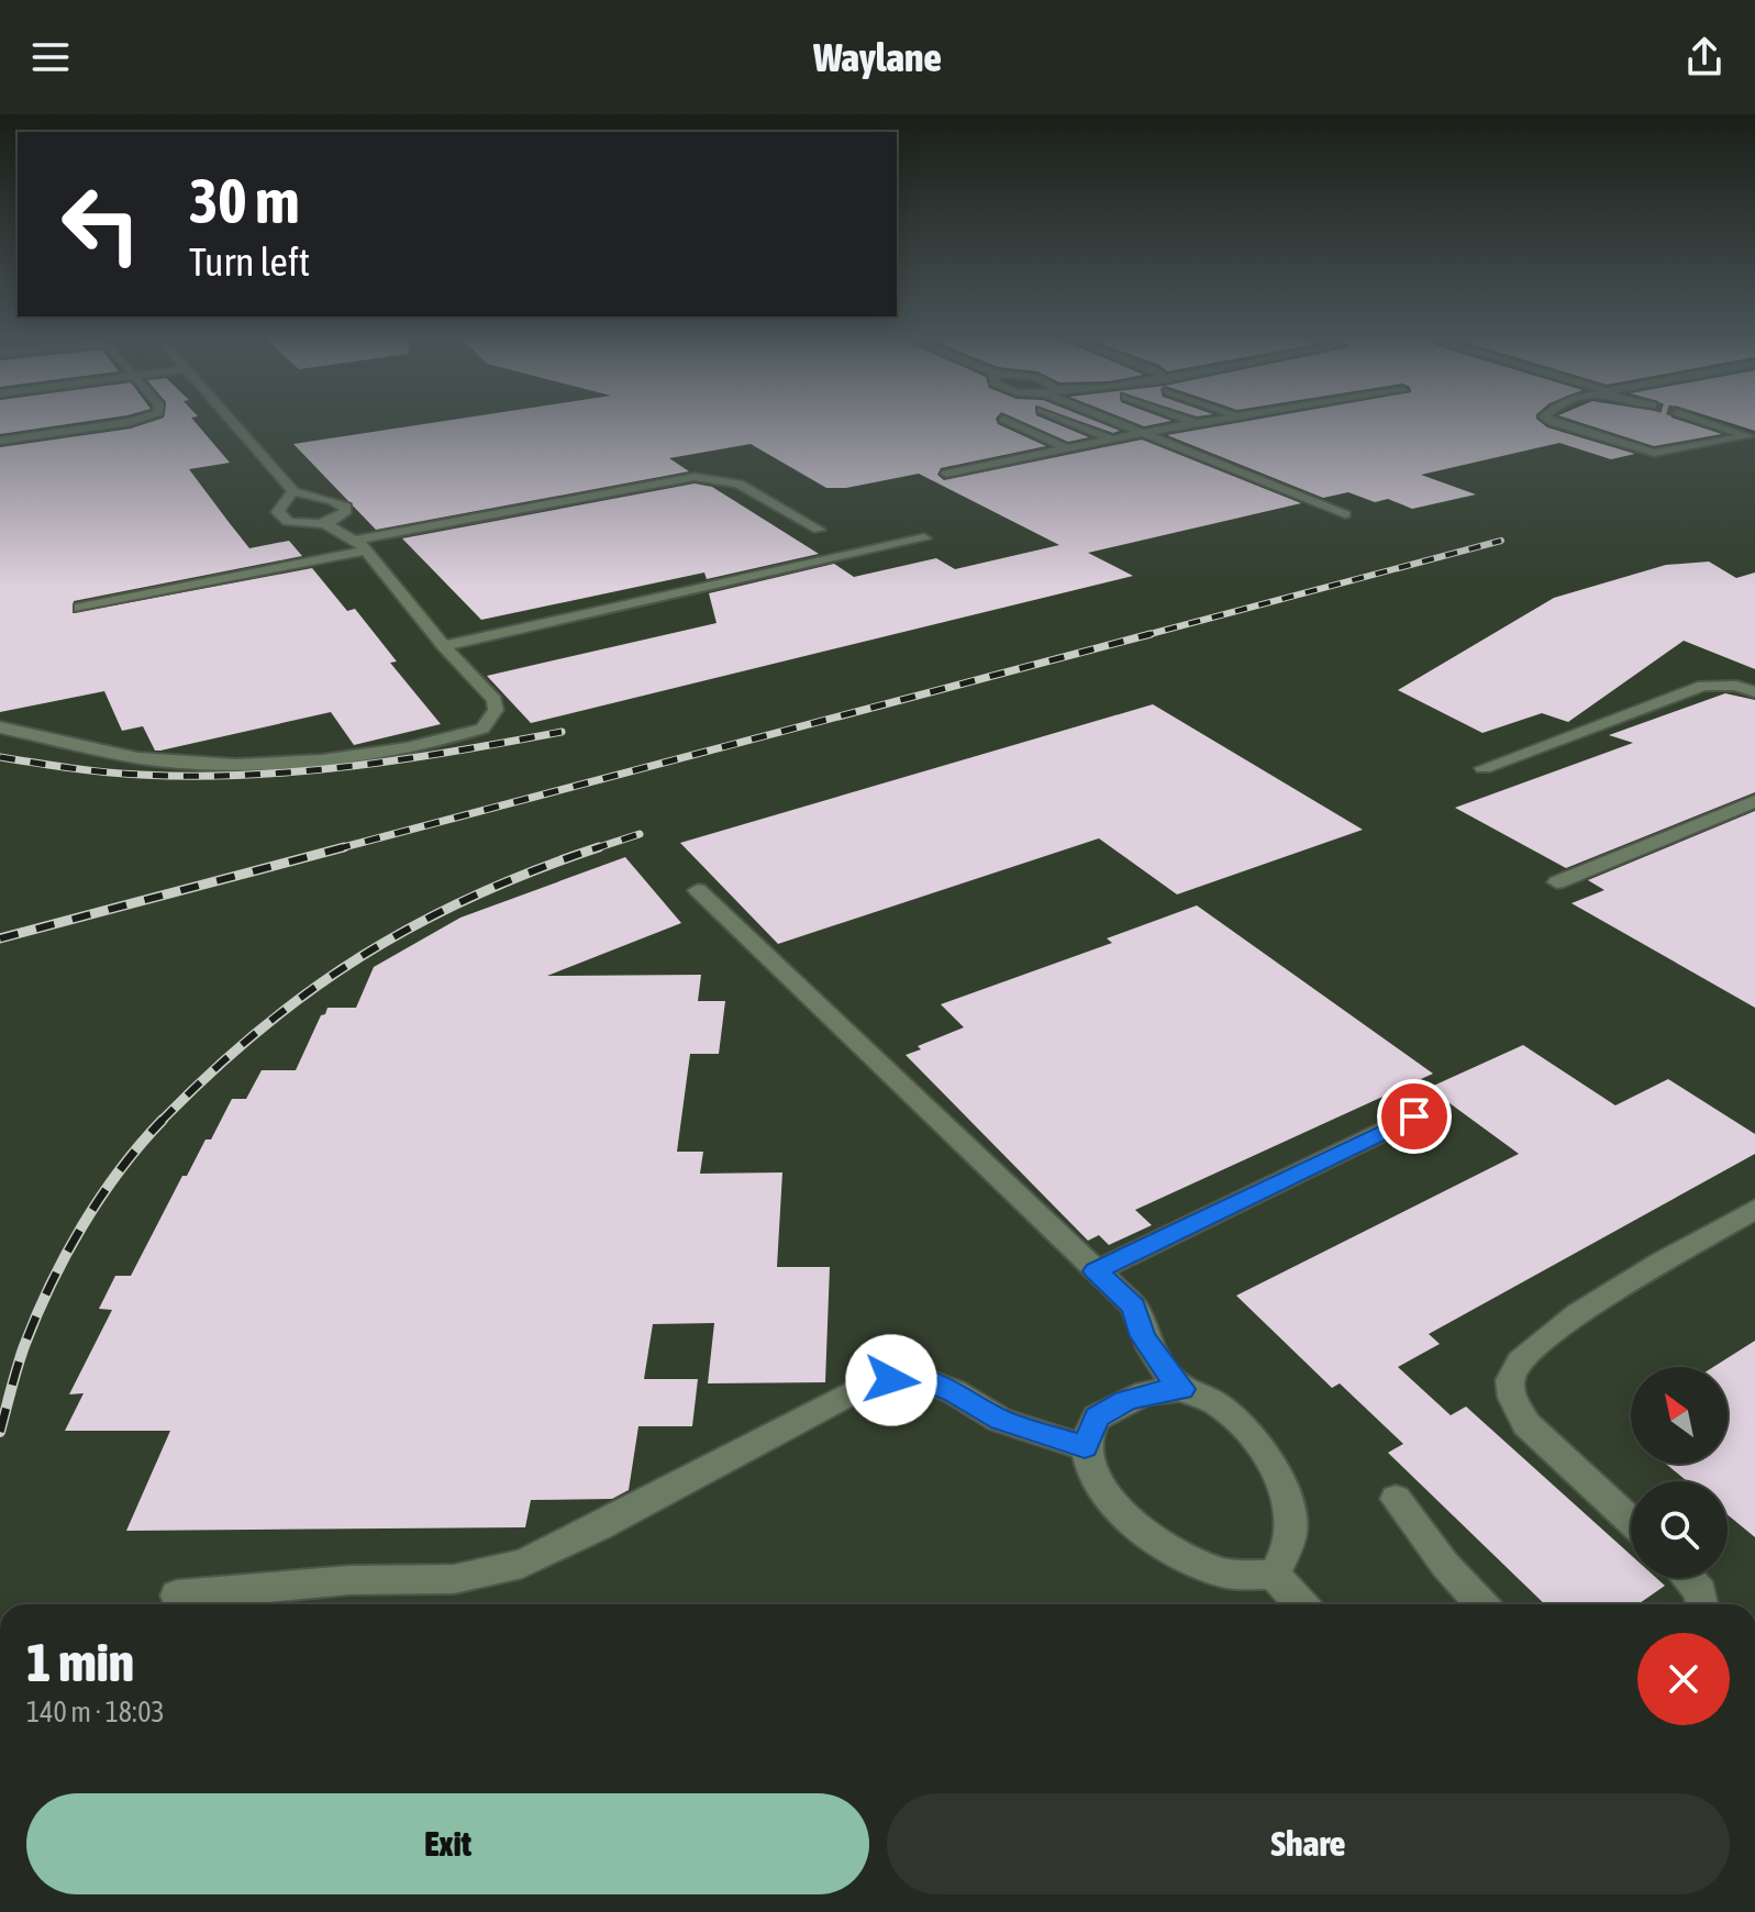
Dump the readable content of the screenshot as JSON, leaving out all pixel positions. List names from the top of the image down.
{
  "north": "top left",
  "page": {
    "header": "Waylane",
    "turn": ["30 m", "Turn left"],
    "heading": ["1 min", "140 m · 18:03"],
    "buttons": ["Exit", "Share"]
  }
}
